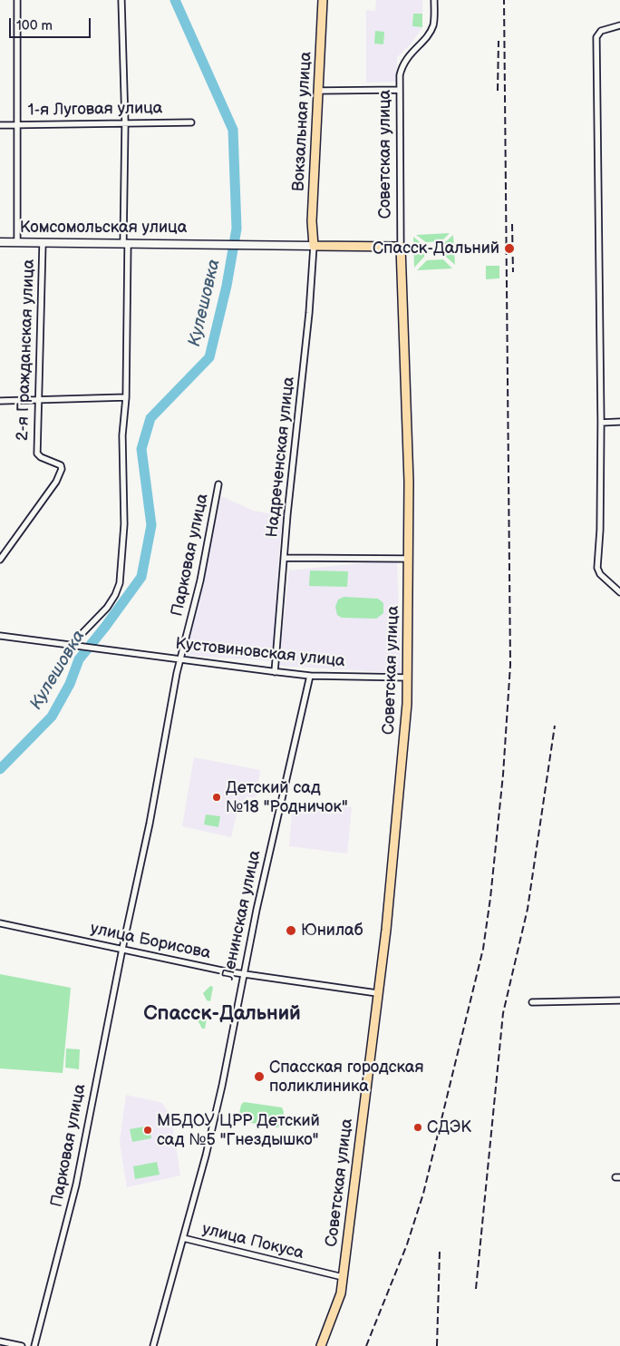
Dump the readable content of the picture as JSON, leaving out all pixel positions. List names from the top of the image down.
{
  "streets": {
    "main road": ["Вокзальная улица", "Советская улица", "Комсомольская улица"],
    "street": [
      "1-я Луговая улица",
      "2-я Гражданская улица",
      "Надреченская улица",
      "Парковая улица",
      "Кустовиновская улица",
      "Ленинская улица",
      "улица Борисова",
      "улица Покуса"
    ]
  },
  "crossings": [
    ["1-я Луговая улица", "2-я Гражданская улица"],
    ["Вокзальная улица", "Комсомольская улица"],
    ["Вокзальная улица", "Надреченская улица"],
    ["Советская улица", "Кустовиновская улица"],
    ["Советская улица", "улица Борисова"],
    ["Советская улица", "улица Покуса"],
    ["Комсомольская улица", "2-я Гражданская улица"],
    ["Комсомольская улица", "Надреченская улица"],
    ["Надреченская улица", "Кустовиновская улица"],
    ["Парковая улица", "Кустовиновская улица"],
    ["Парковая улица", "улица Борисова"],
    ["Кустовиновская улица", "Ленинская улица"],
    ["Ленинская улица", "улица Борисова"],
    ["Ленинская улица", "улица Покуса"]
  ],
  "districts": ["Спасск-Дальний"],
  "water": ["Кулешовка"],
  "places": [
    "Спасск-Дальний",
    "Детский сад №18 \"Родничок\"",
    "Юнилаб",
    "Спасская городская поликлиника",
    "СДЭК",
    "МБДОУ ЦРР Детский сад №5 \"Гнездышко\""
  ],
  "scale_bar": "100 m"
}
